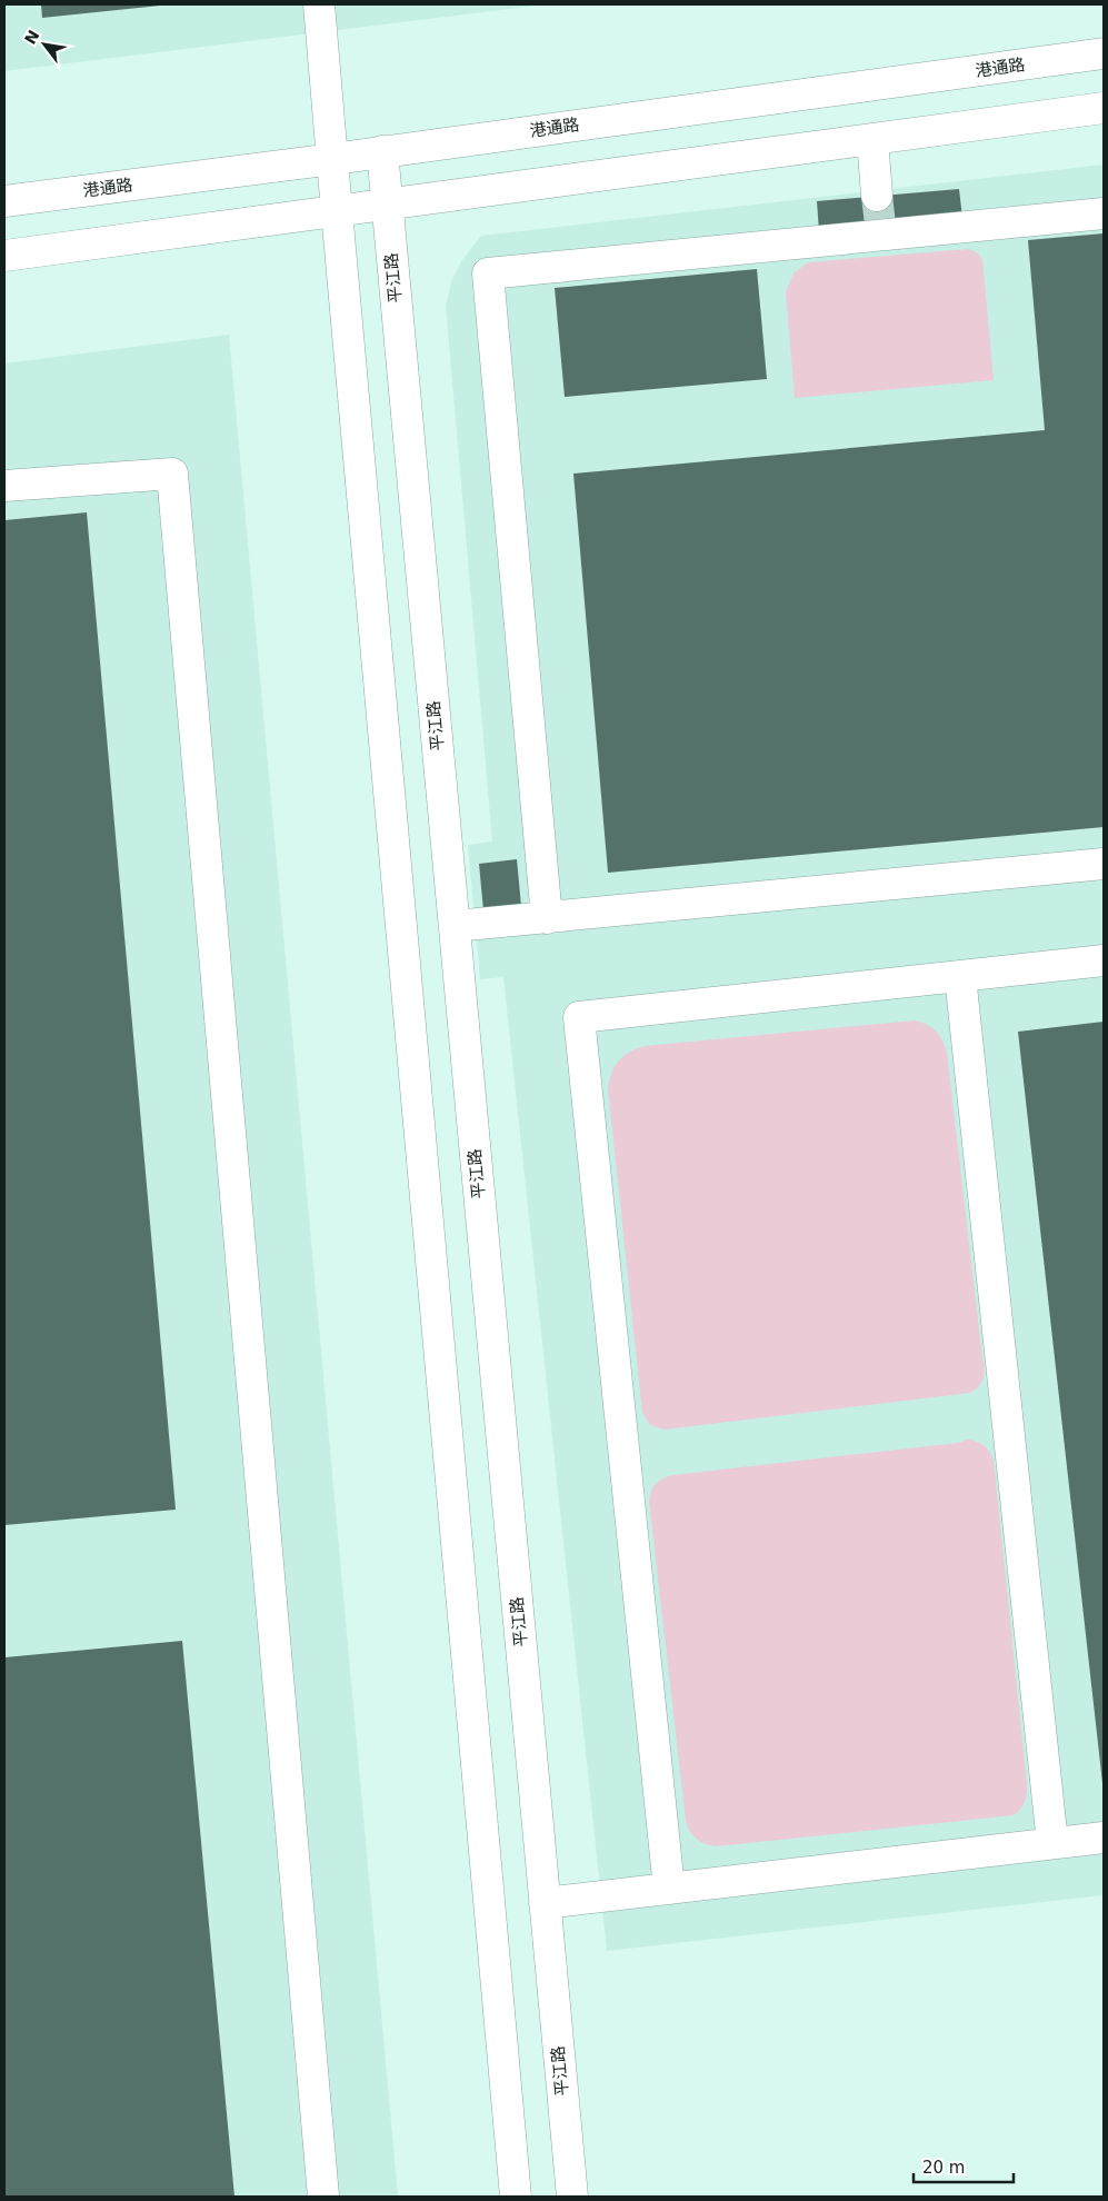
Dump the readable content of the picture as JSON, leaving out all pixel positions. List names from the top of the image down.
{
  "streets": {
    "street": ["港通路", "平江路"]
  },
  "crossings": [
    ["港通路", "平江路"]
  ],
  "scale_bar": "20 m",
  "north": "top left"
}
